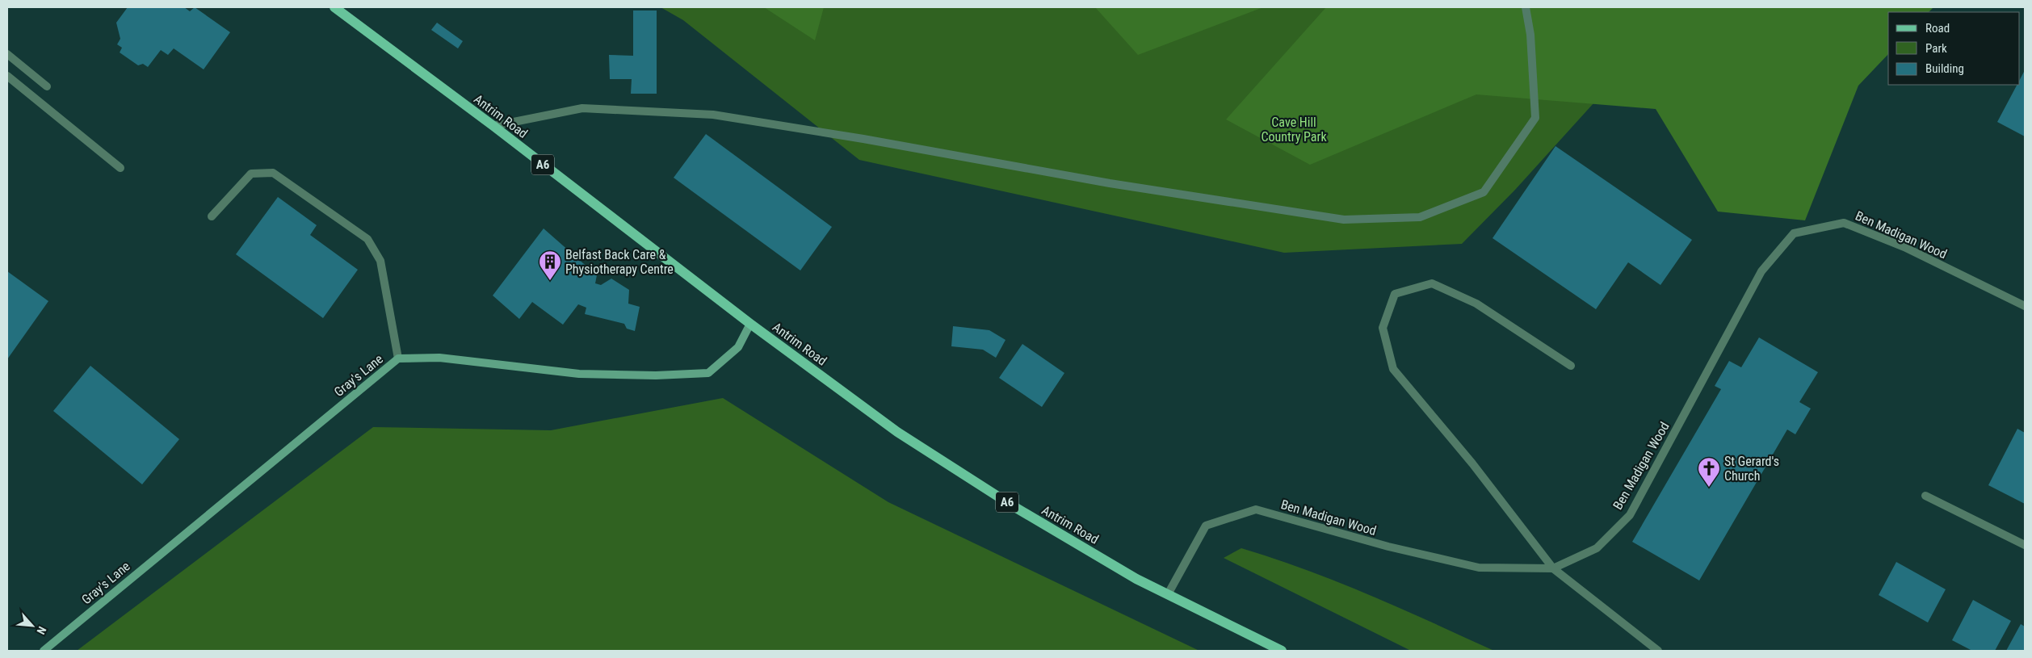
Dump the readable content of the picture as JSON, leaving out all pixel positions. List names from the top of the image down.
{
  "streets": {
    "main road": ["Antrim Road", "A6"],
    "street": ["Ben Madigan Wood", "Gray's Lane"]
  },
  "crossings": [
    ["Antrim Road", "Ben Madigan Wood"],
    ["Antrim Road", "Gray's Lane"]
  ],
  "parks": ["Cave Hill Country Park"],
  "places": {
    "building": ["Belfast Back Care & Physiotherapy Centre"],
    "church": ["St Gerard's Church"]
  },
  "legend": ["Road", "Park", "Building"],
  "north": "bottom right"
}
